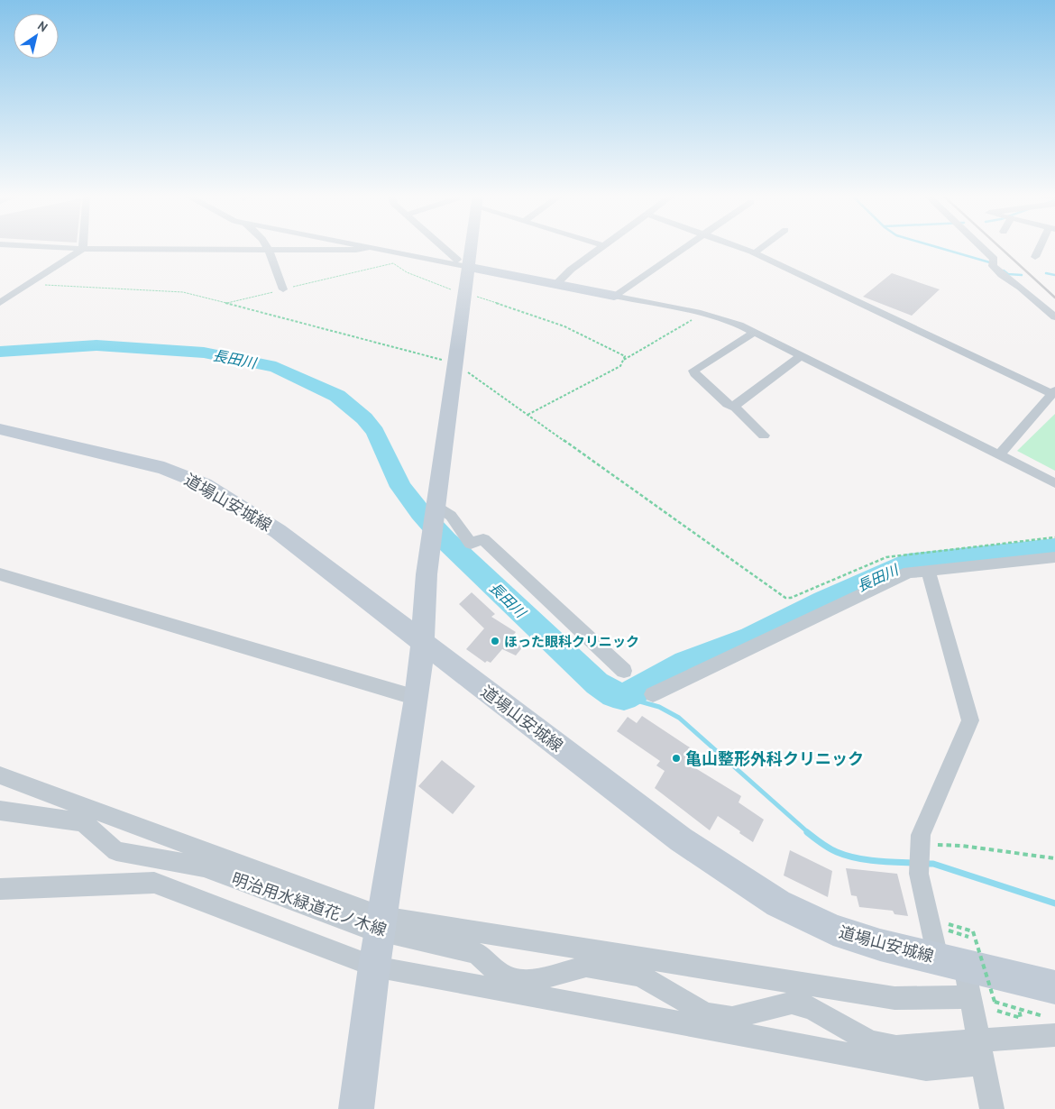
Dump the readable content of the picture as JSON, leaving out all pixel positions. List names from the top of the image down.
{
  "streets": {
    "street": ["道場山安城線", "明治用水緑道花ノ木線"]
  },
  "water": ["長田川"],
  "places": ["ほった眼科クリニック", "亀山整形外科クリニック"],
  "north": "top right"
}
